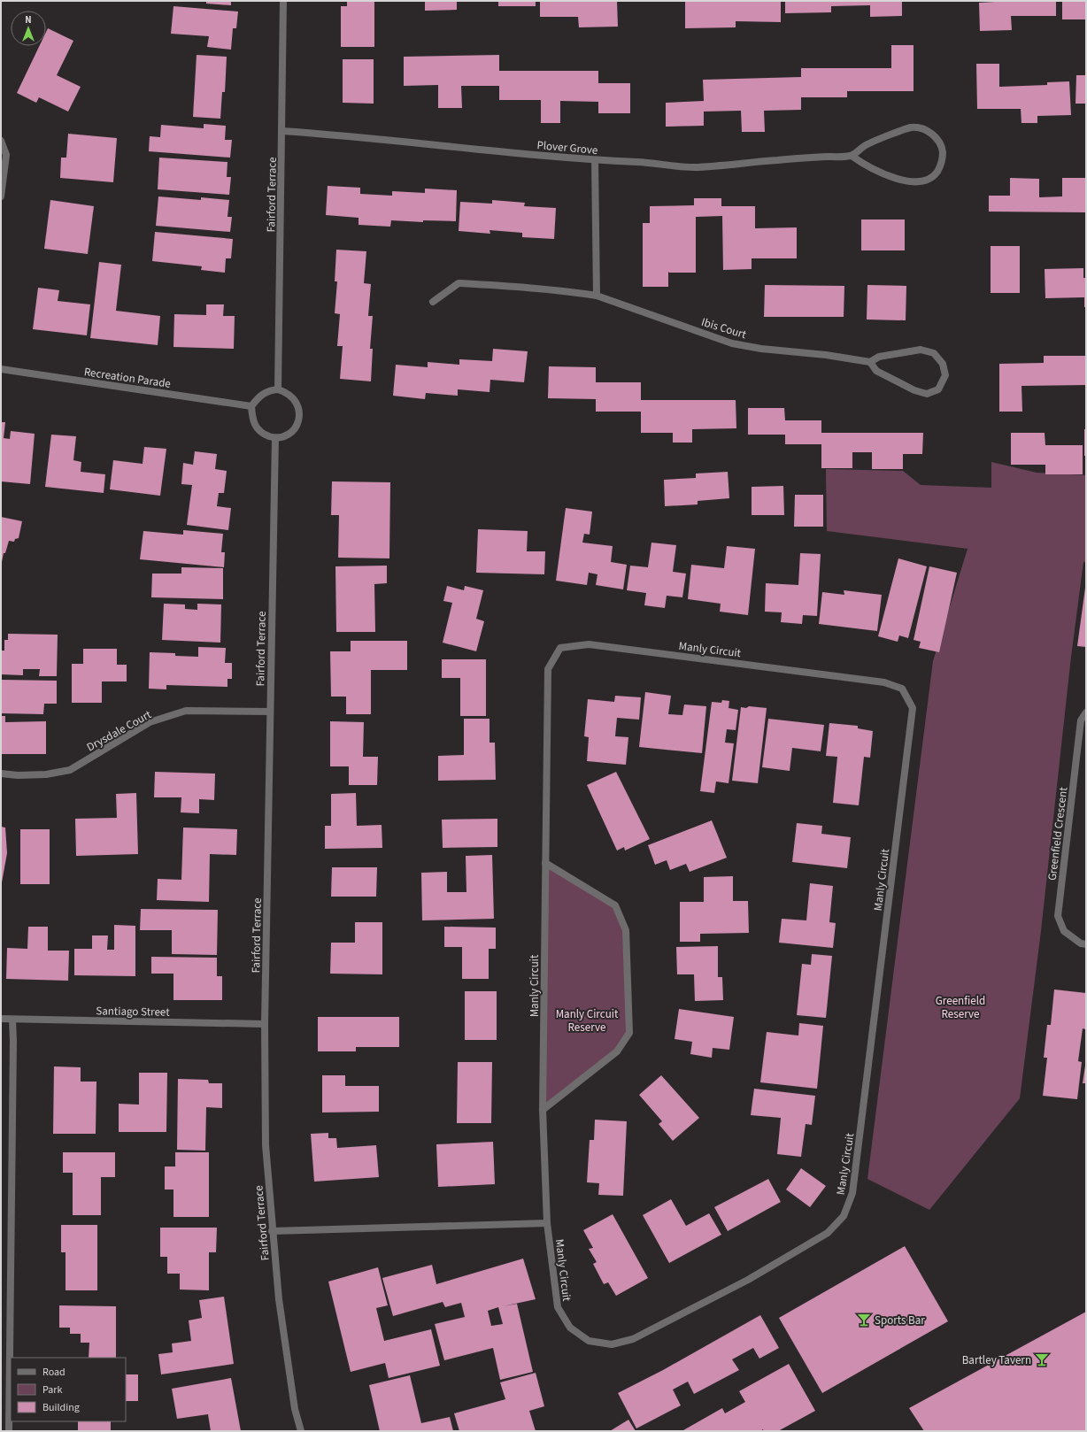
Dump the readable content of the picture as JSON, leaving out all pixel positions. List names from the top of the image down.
{
  "streets": {
    "street": [
      "Plover Grove",
      "Fairford Terrace",
      "Ibis Court",
      "Recreation Parade",
      "Manly Circuit",
      "Drysdale Court",
      "Greenfield Crescent",
      "Santiago Street"
    ]
  },
  "crossings": [
    ["Plover Grove", "Fairford Terrace"],
    ["Fairford Terrace", "Recreation Parade"],
    ["Fairford Terrace", "Drysdale Court"],
    ["Fairford Terrace", "Santiago Street"]
  ],
  "parks": ["Greenfield Reserve", "Manly Circuit Reserve"],
  "places": {
    "bar": ["Sports Bar", "Bartley Tavern"]
  },
  "legend": ["Road", "Park", "Building"],
  "north": "top"
}
